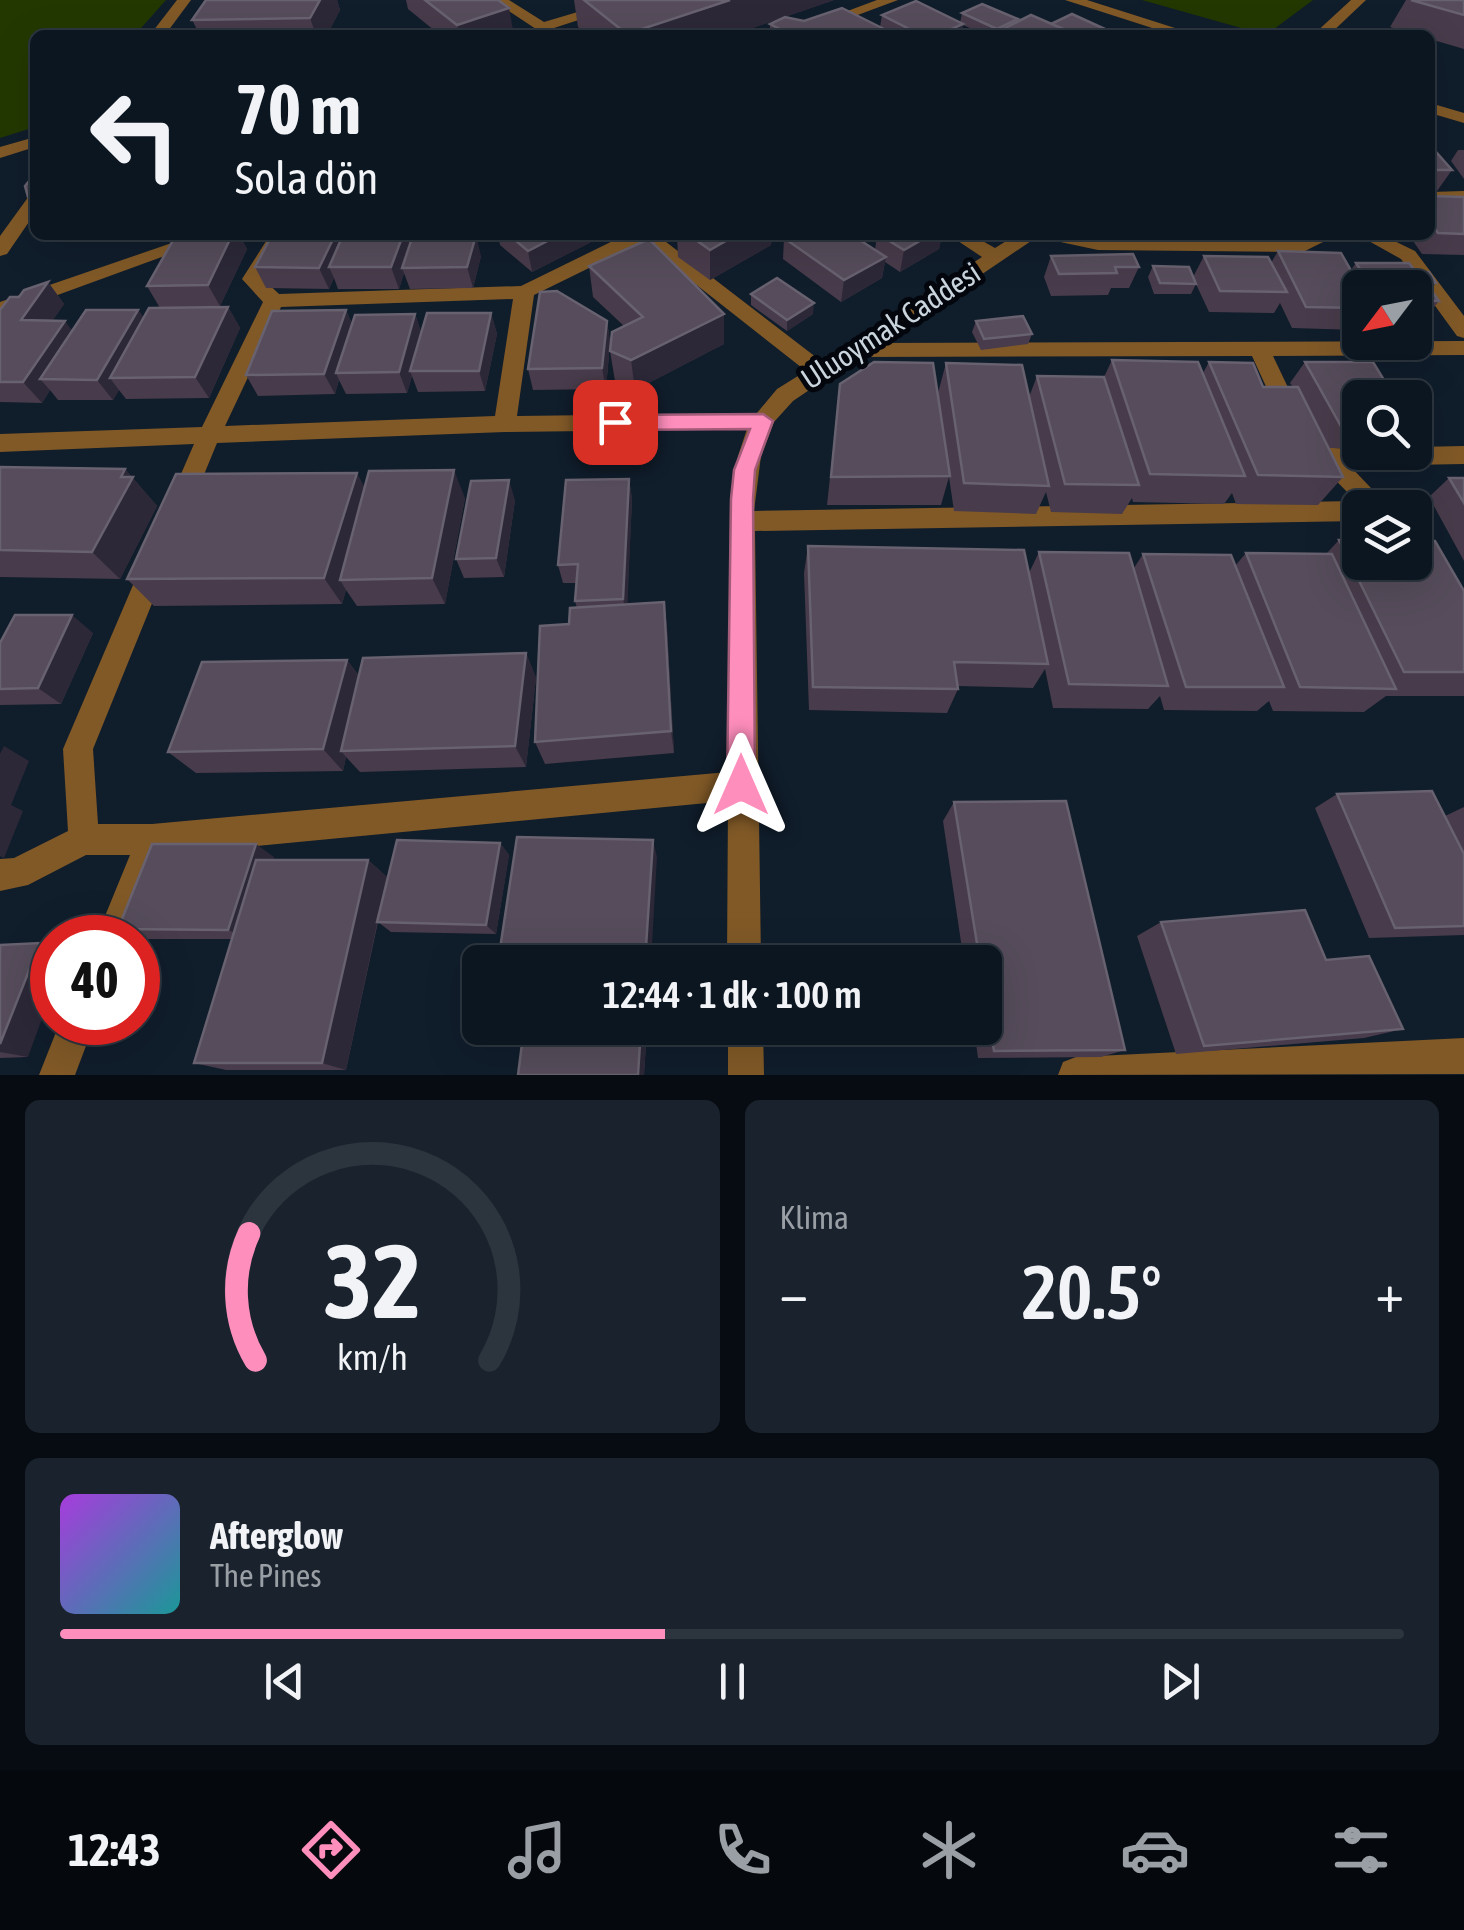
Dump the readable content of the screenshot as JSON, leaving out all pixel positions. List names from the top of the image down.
{
  "streets": {
    "street": ["Uluoymak Caddesi"]
  },
  "north": "bottom left",
  "page": {
    "turn": ["70 m", "Sola dön"],
    "limit": "40",
    "trip": "12:44 · 1 dk · 100 m",
    "tile": "Klima",
    "heat": ["−", "20.5°", "+"],
    "song": ["Afterglow", "The Pines"],
    "tabs": "12:43",
    "gauge": ["32", "km/h"]
  }
}
